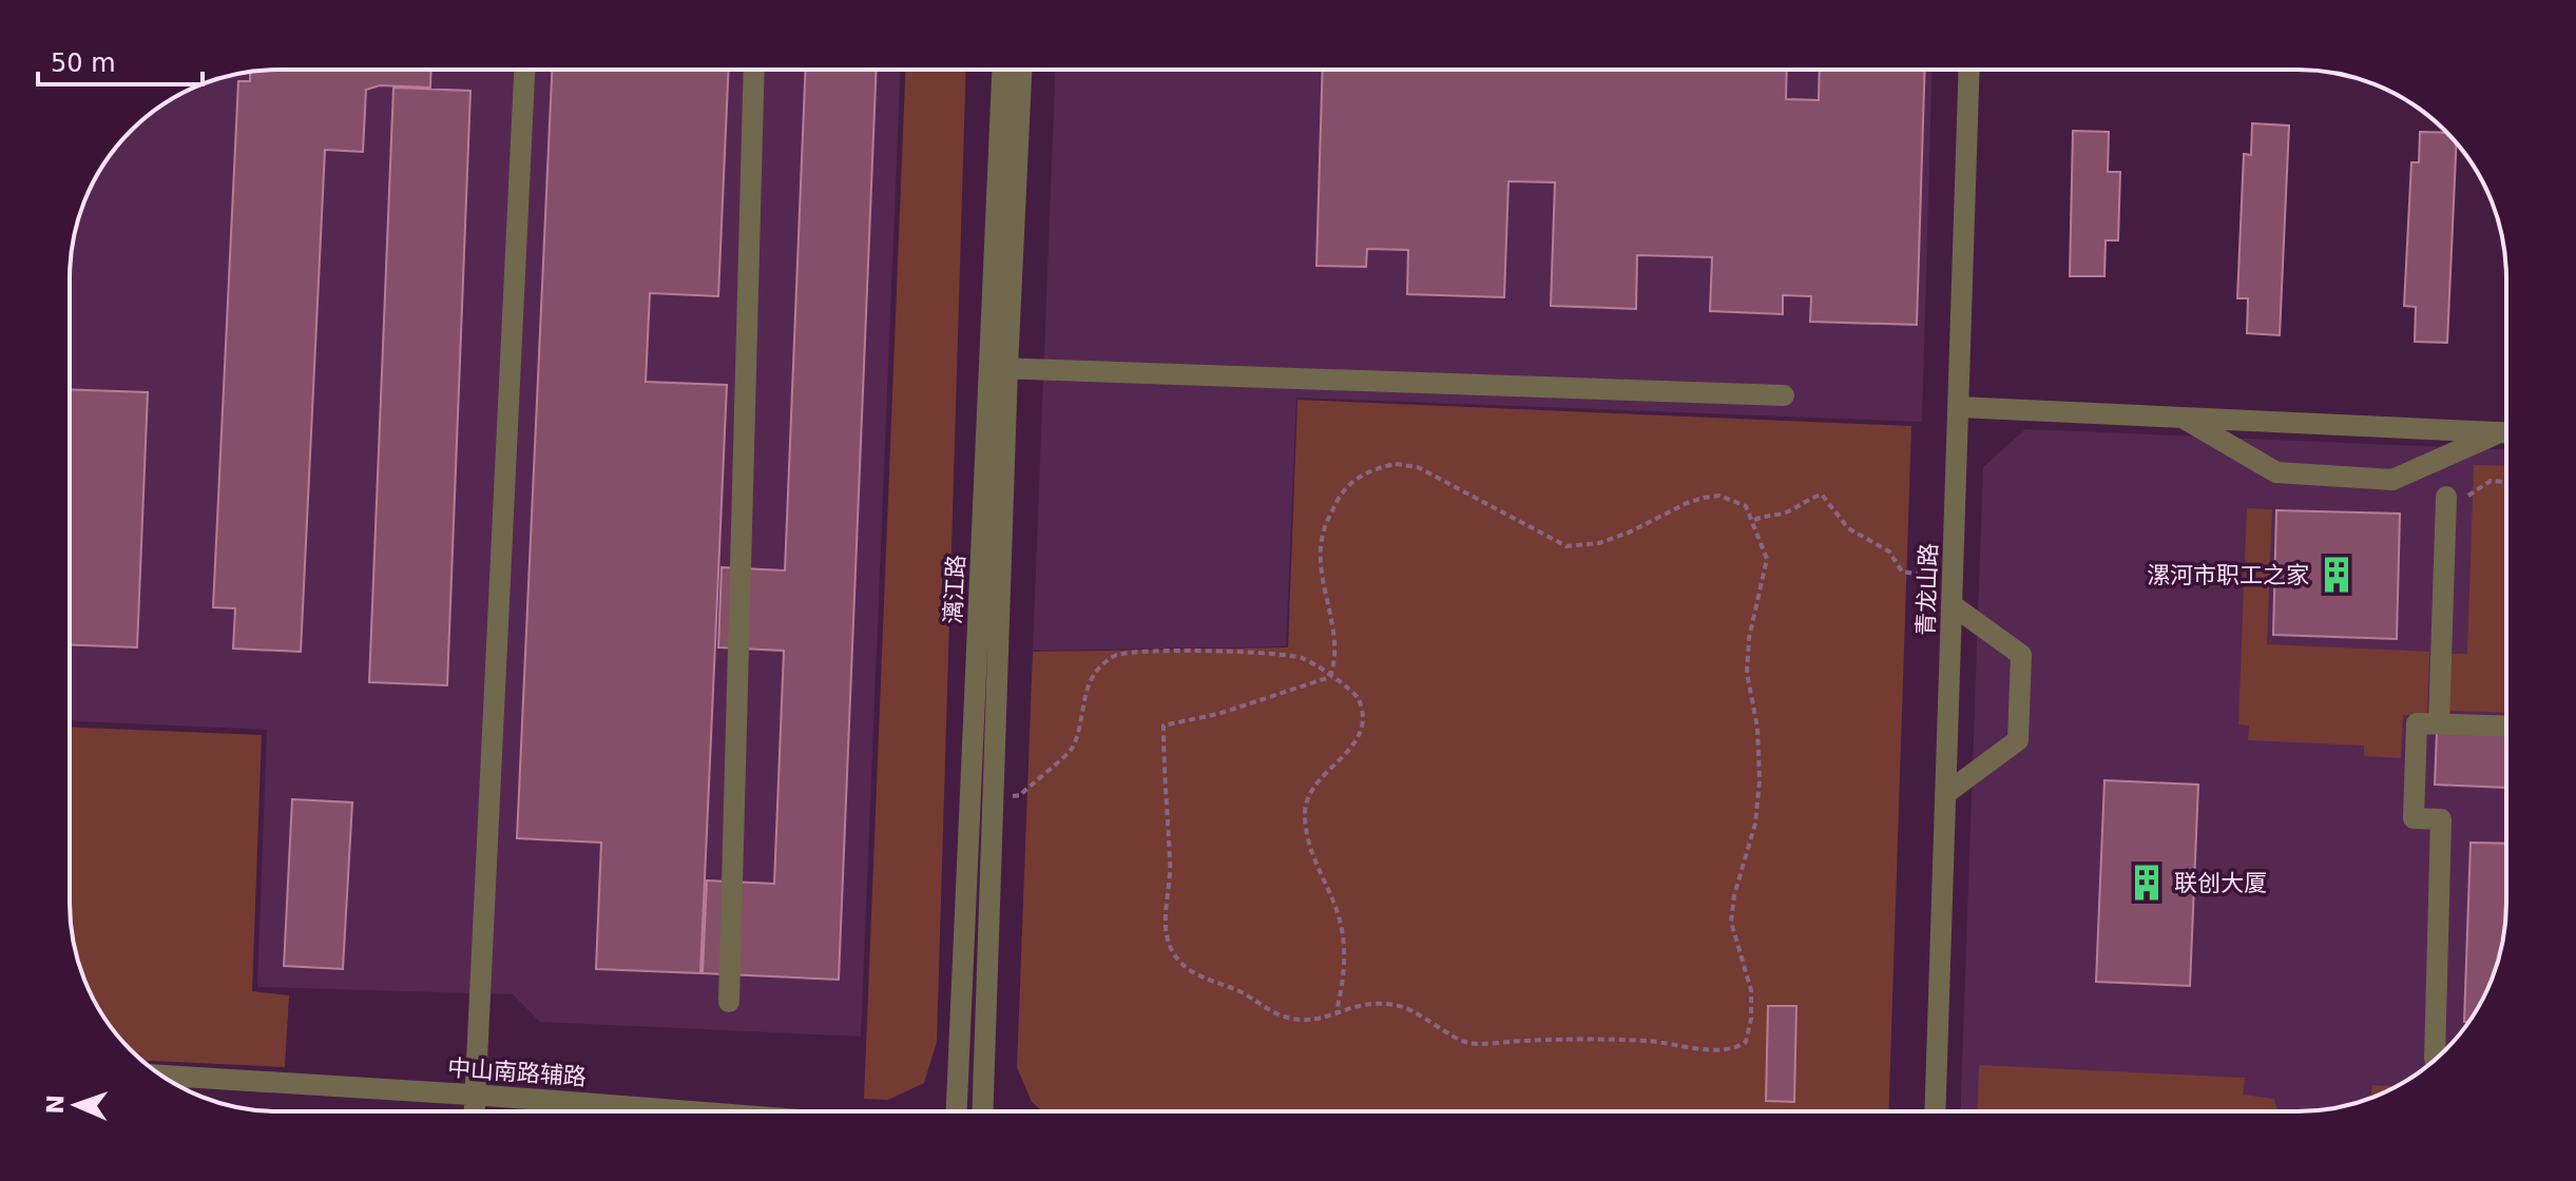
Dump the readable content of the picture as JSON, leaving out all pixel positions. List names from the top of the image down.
{
  "streets": {
    "street": ["漓江路", "青龙山路", "中山南路辅路"]
  },
  "places": {
    "building": ["漯河市职工之家", "联创大厦"]
  },
  "scale_bar": "50 m",
  "north": "left"
}
